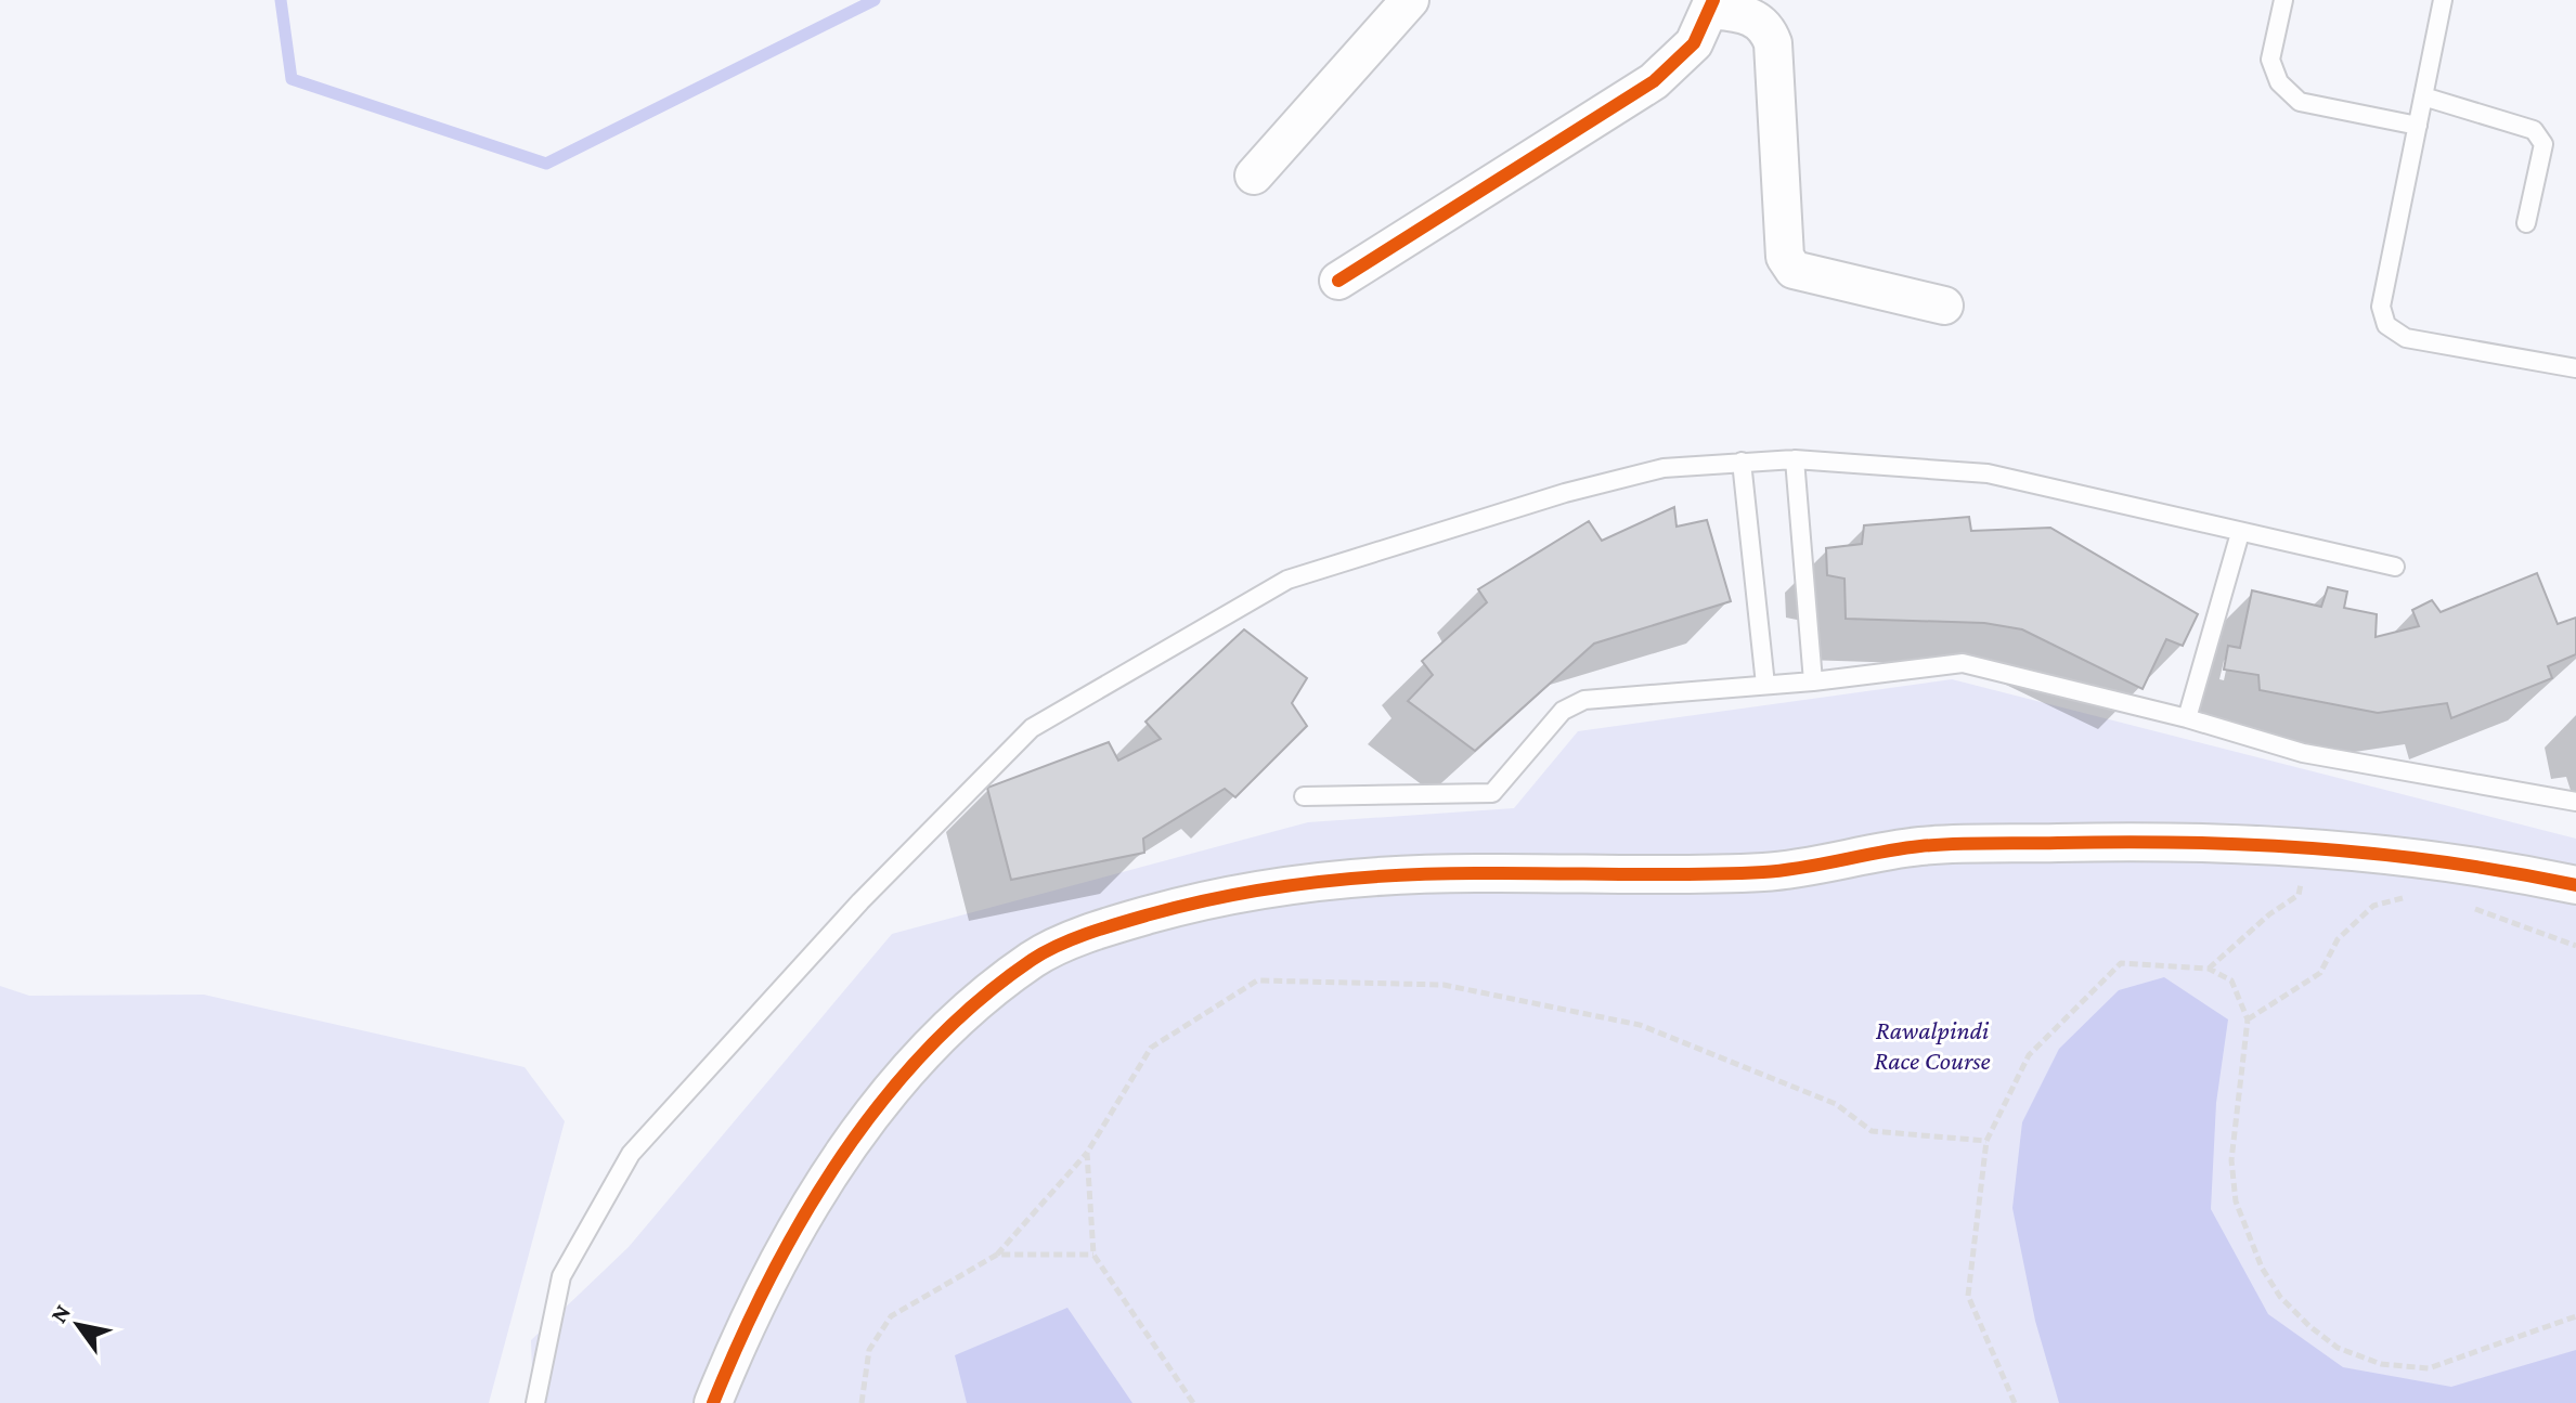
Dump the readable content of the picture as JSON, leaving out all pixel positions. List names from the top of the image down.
{
  "parks": ["Rawalpindi Race Course"],
  "north": "top left"
}
